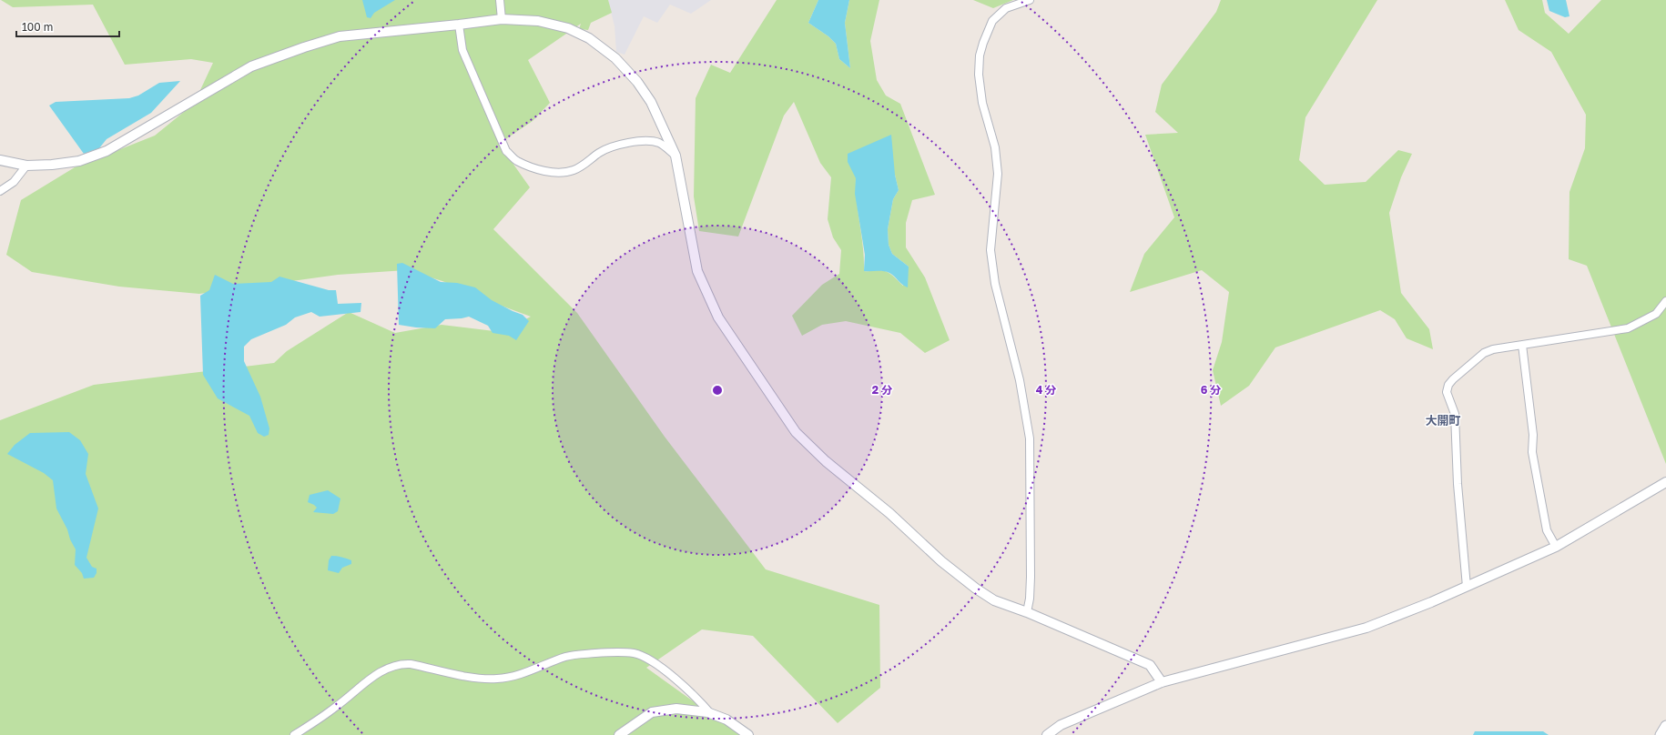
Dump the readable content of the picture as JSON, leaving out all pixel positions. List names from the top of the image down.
{
  "districts": ["大開町"],
  "scale_bar": "100 m",
  "rings": ["2 分", "4 分", "6 分"]
}
